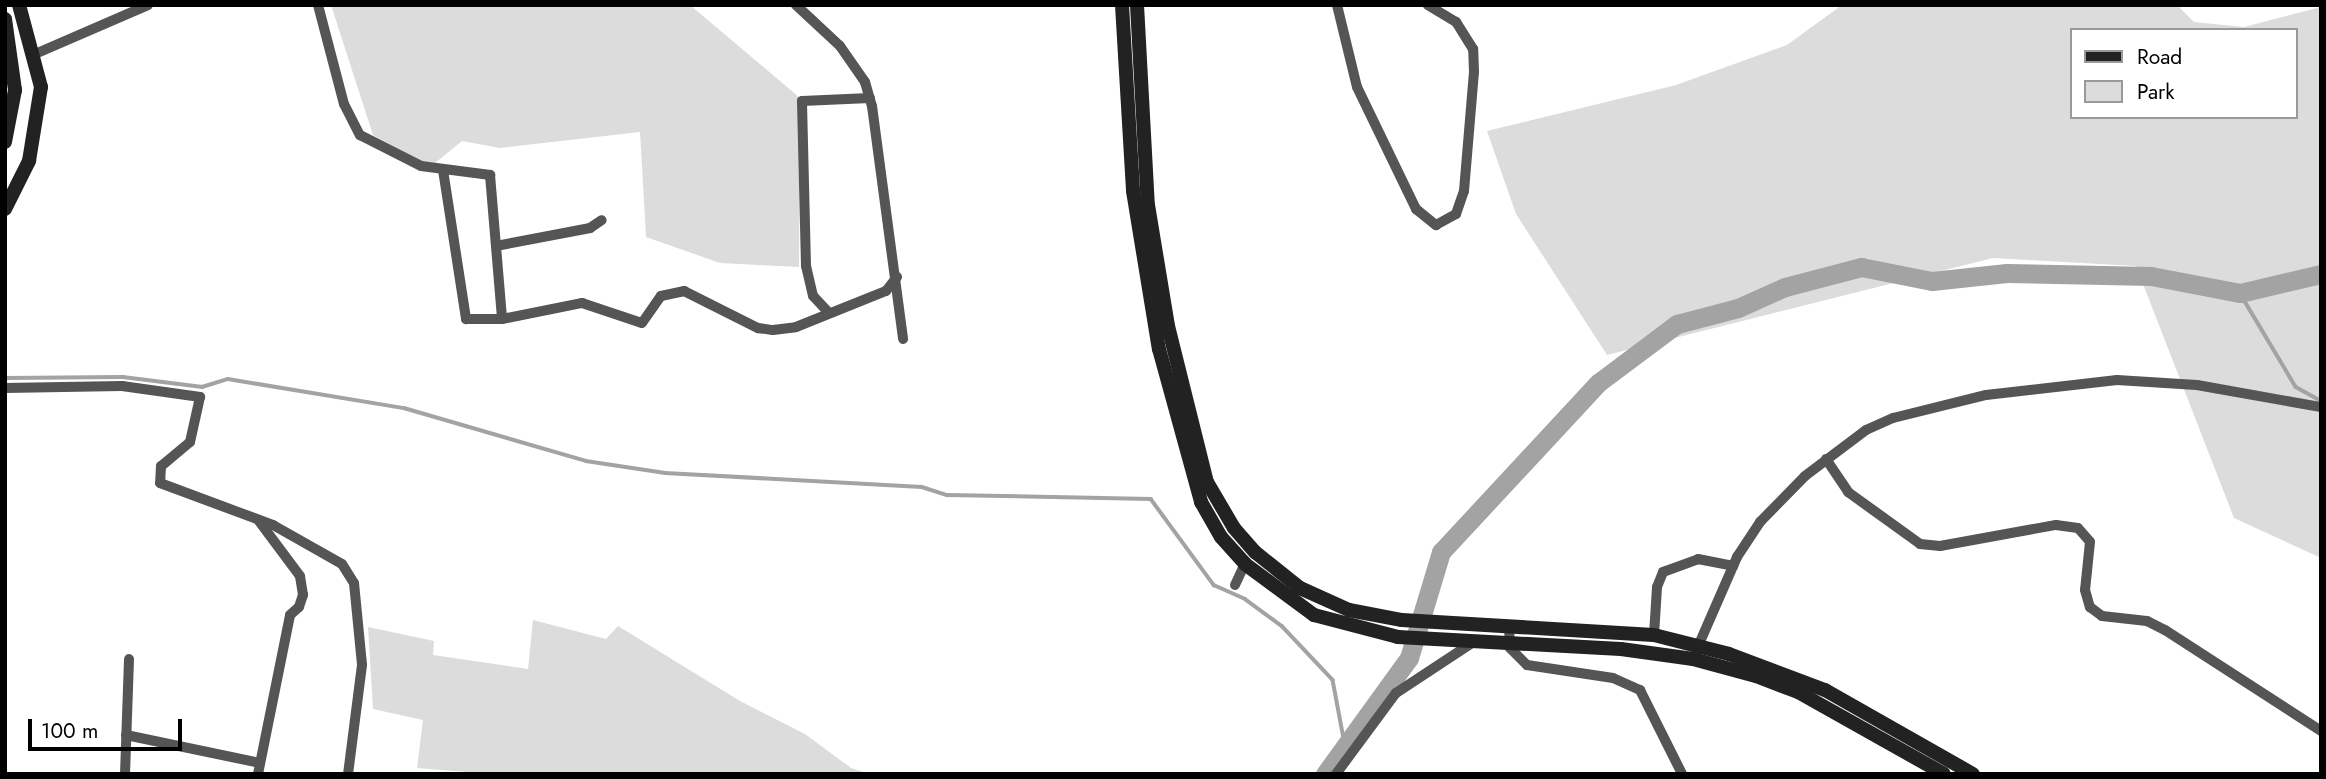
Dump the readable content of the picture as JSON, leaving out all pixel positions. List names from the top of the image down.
{
  "legend": ["Road", "Park"],
  "scale_bar": "100 m"
}
